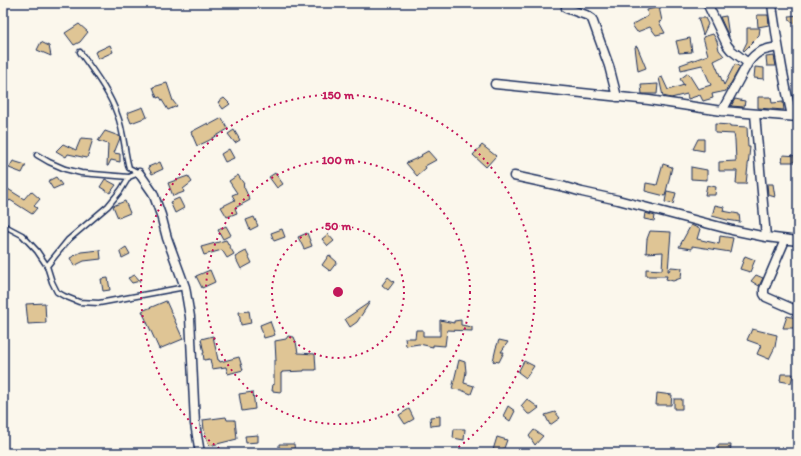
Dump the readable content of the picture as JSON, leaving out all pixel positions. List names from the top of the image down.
{
  "rings": ["150 m", "100 m", "50 m"]
}
